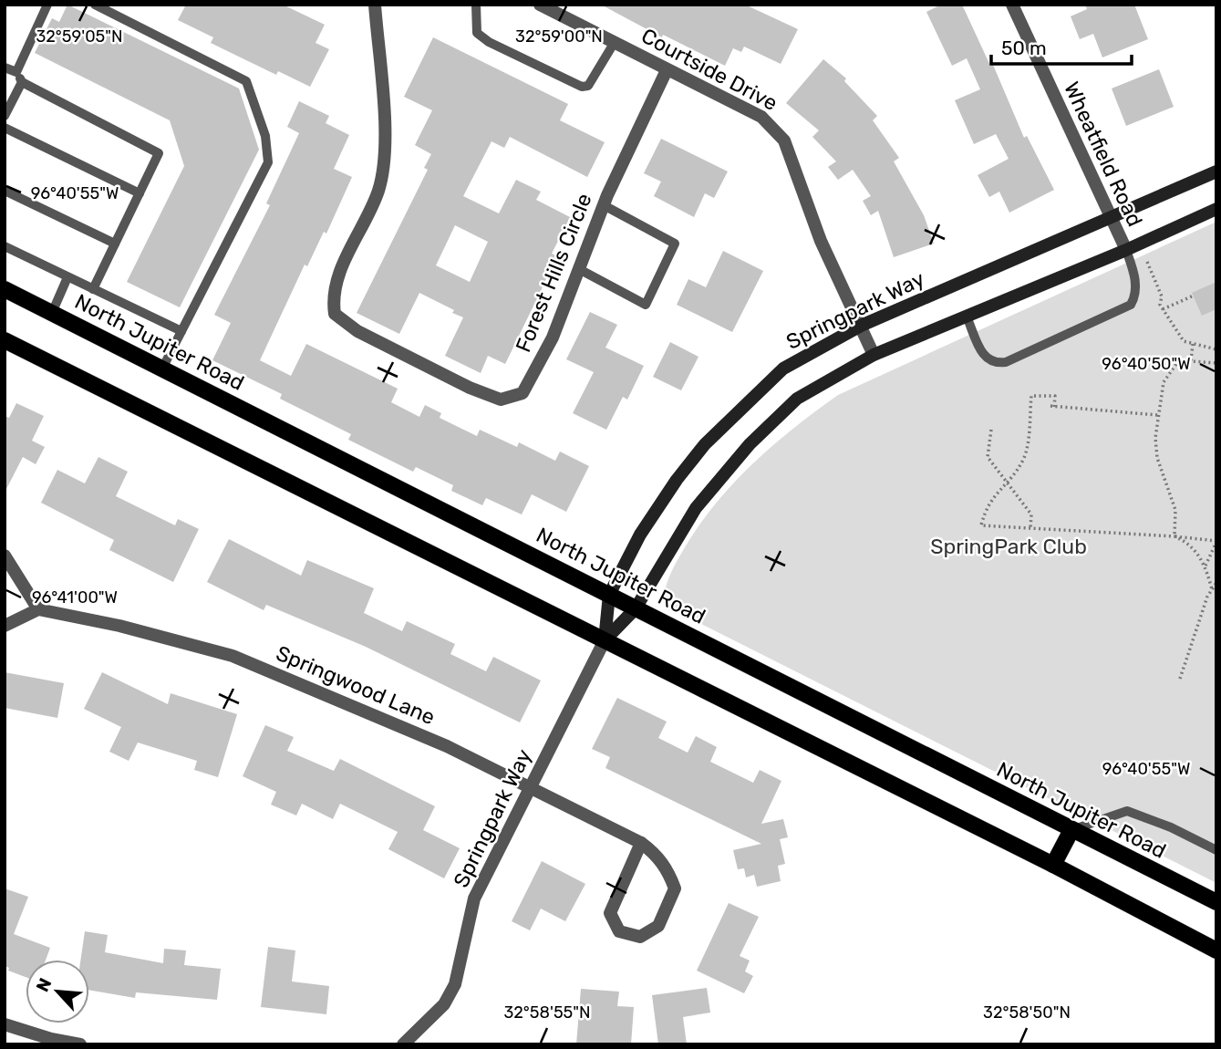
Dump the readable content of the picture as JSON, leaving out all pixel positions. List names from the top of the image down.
{
  "streets": {
    "main road": ["North Jupiter Road"],
    "street": [
      "Courtside Drive",
      "Wheatfield Road",
      "Forest Hills Circle",
      "Springpark Way",
      "Springwood Lane"
    ]
  },
  "crossings": [
    ["Courtside Drive", "Forest Hills Circle"],
    ["Courtside Drive", "Springpark Way"],
    ["Wheatfield Road", "Springpark Way"],
    ["Springpark Way", "North Jupiter Road"],
    ["Springpark Way", "Springwood Lane"]
  ],
  "parks": ["SpringPark Club"],
  "scale_bar": "50 m",
  "north": "top left",
  "coordinates": [
    "32°59'05\"N",
    "32°59'00\"N",
    "96°40'55\"W",
    "96°40'50\"W",
    "96°41'00\"W",
    "32°58'55\"N",
    "32°58'50\"N"
  ]
}
